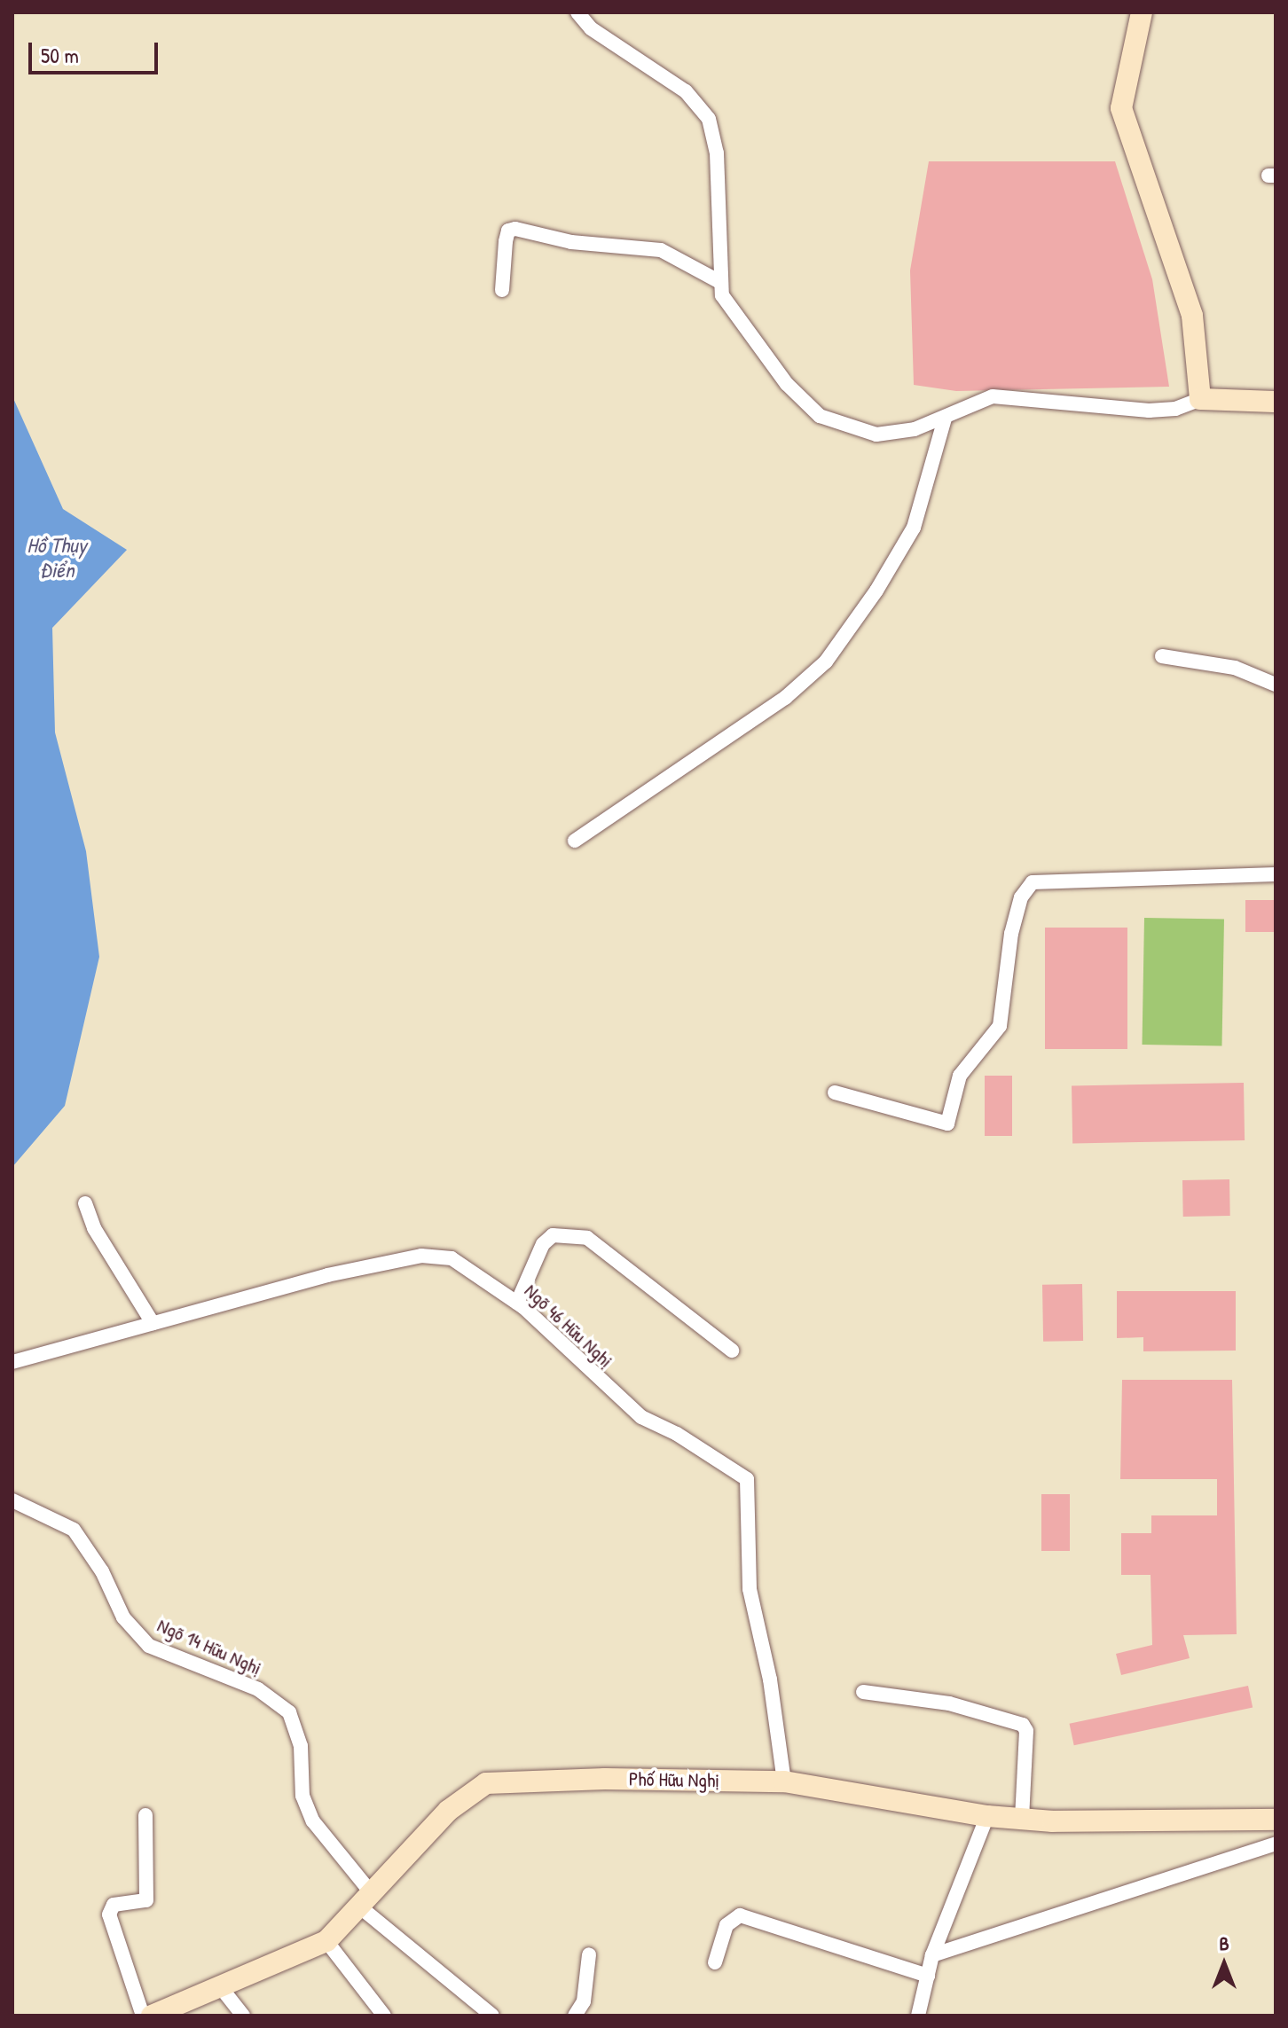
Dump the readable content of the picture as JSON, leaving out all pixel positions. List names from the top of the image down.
{
  "streets": {
    "main road": ["Phố Hữu Nghị"],
    "street": ["Ngõ 46 Hữu Nghị", "Ngõ 14 Hữu Nghị"]
  },
  "crossings": [
    ["Ngõ 46 Hữu Nghị", "Phố Hữu Nghị"],
    ["Ngõ 14 Hữu Nghị", "Phố Hữu Nghị"]
  ],
  "water": ["Hồ Thụy Điển"],
  "scale_bar": "50 m",
  "north": "top"
}
